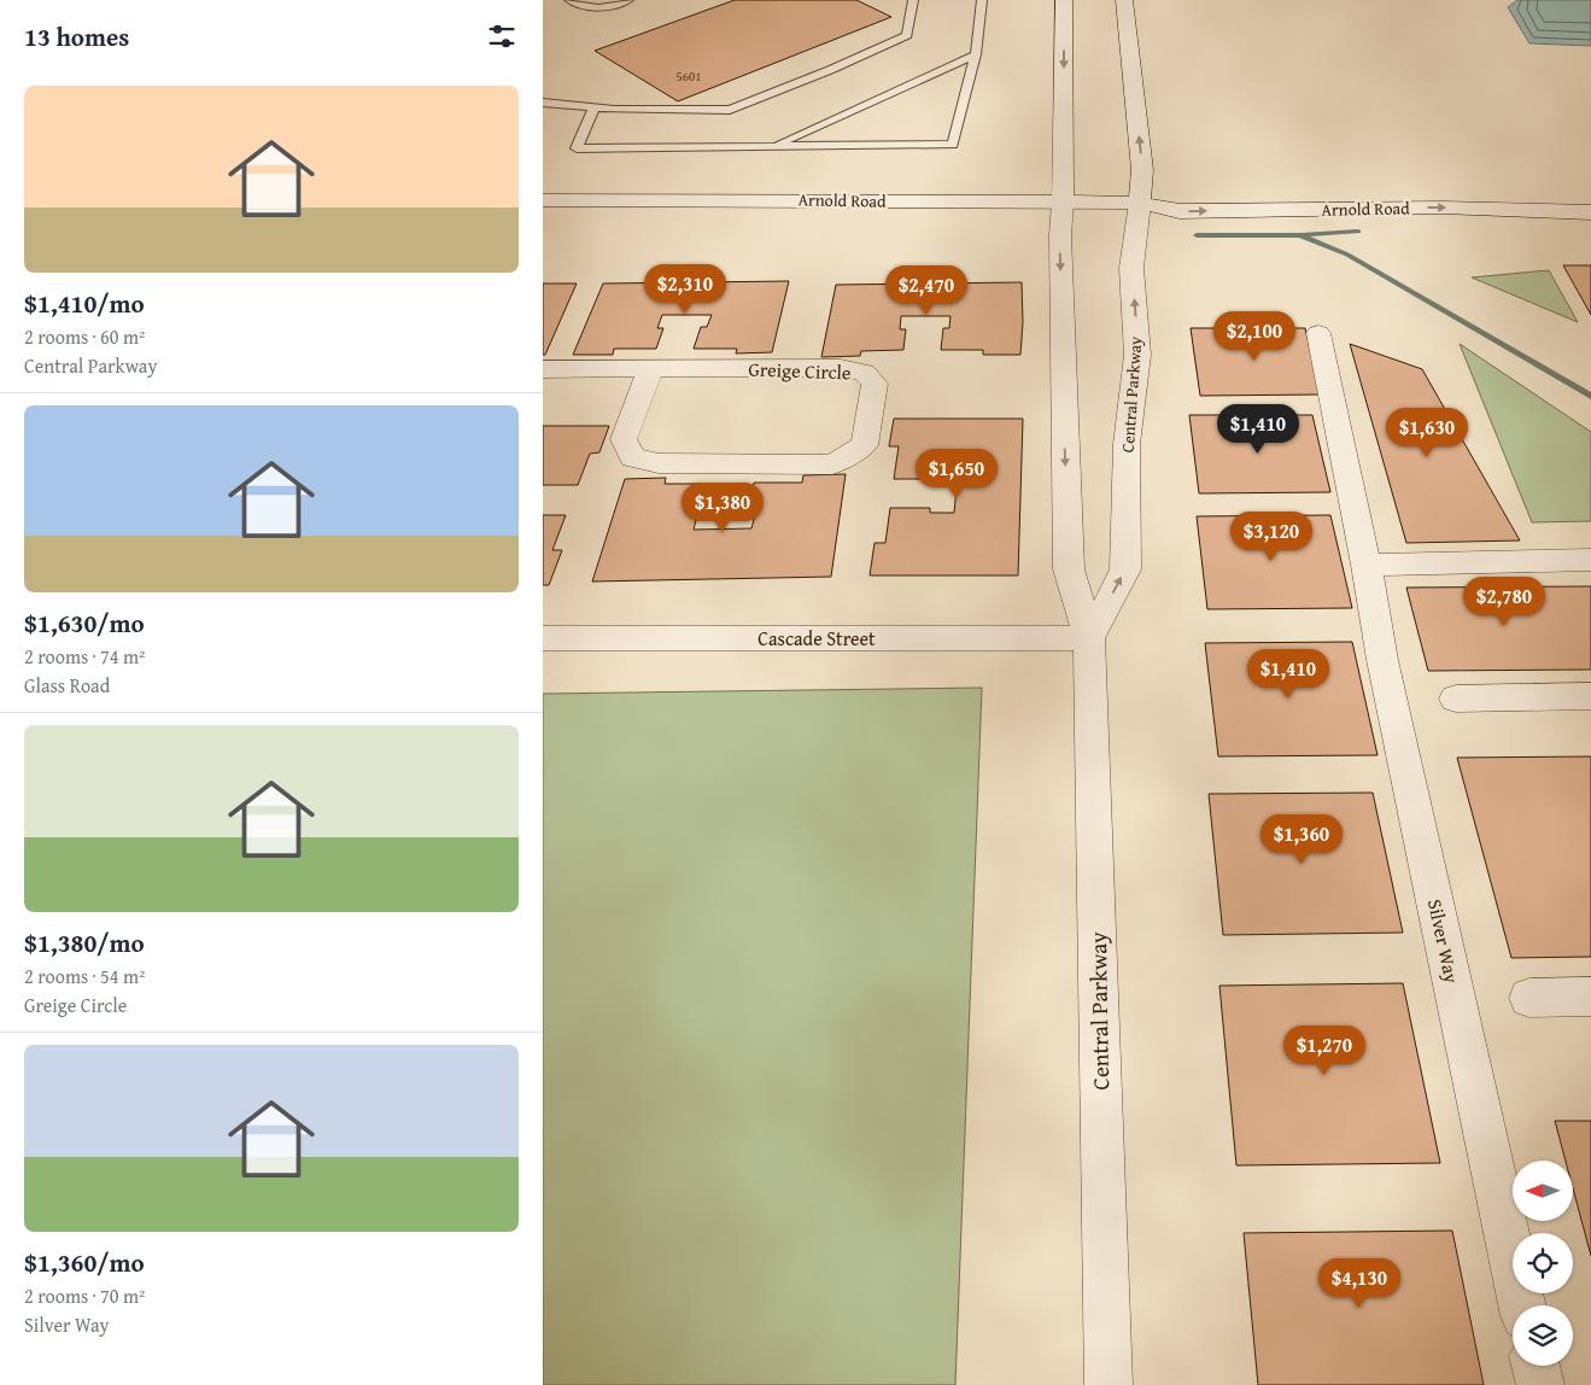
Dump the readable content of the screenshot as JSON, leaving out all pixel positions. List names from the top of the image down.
{
  "streets": {
    "street": [
      "Arnold Road",
      "Greige Circle",
      "Central Parkway",
      "Cascade Street",
      "Silver Way"
    ]
  },
  "crossings": [
    ["Arnold Road", "Central Parkway"],
    ["Central Parkway", "Cascade Street"]
  ],
  "house_numbers": ["5601"],
  "north": "left",
  "page": {
    "heading": "13 homes",
    "list": [
      {
        "name": "$1,410/mo",
        "note": "2 rooms · 60 m² · Central Parkway"
      },
      {
        "name": "$1,630/mo",
        "note": "2 rooms · 74 m² · Glass Road"
      },
      {
        "name": "$1,380/mo",
        "note": "2 rooms · 54 m² · Greige Circle"
      },
      {
        "name": "$1,360/mo",
        "note": "2 rooms · 70 m² · Silver Way"
      }
    ],
    "price": [
      "$2,310",
      "$2,470",
      "$2,100",
      "$1,410",
      "$1,630",
      "$1,650",
      "$1,380",
      "$3,120",
      "$2,780",
      "$1,410",
      "$1,360",
      "$1,270",
      "$4,130"
    ]
  }
}
